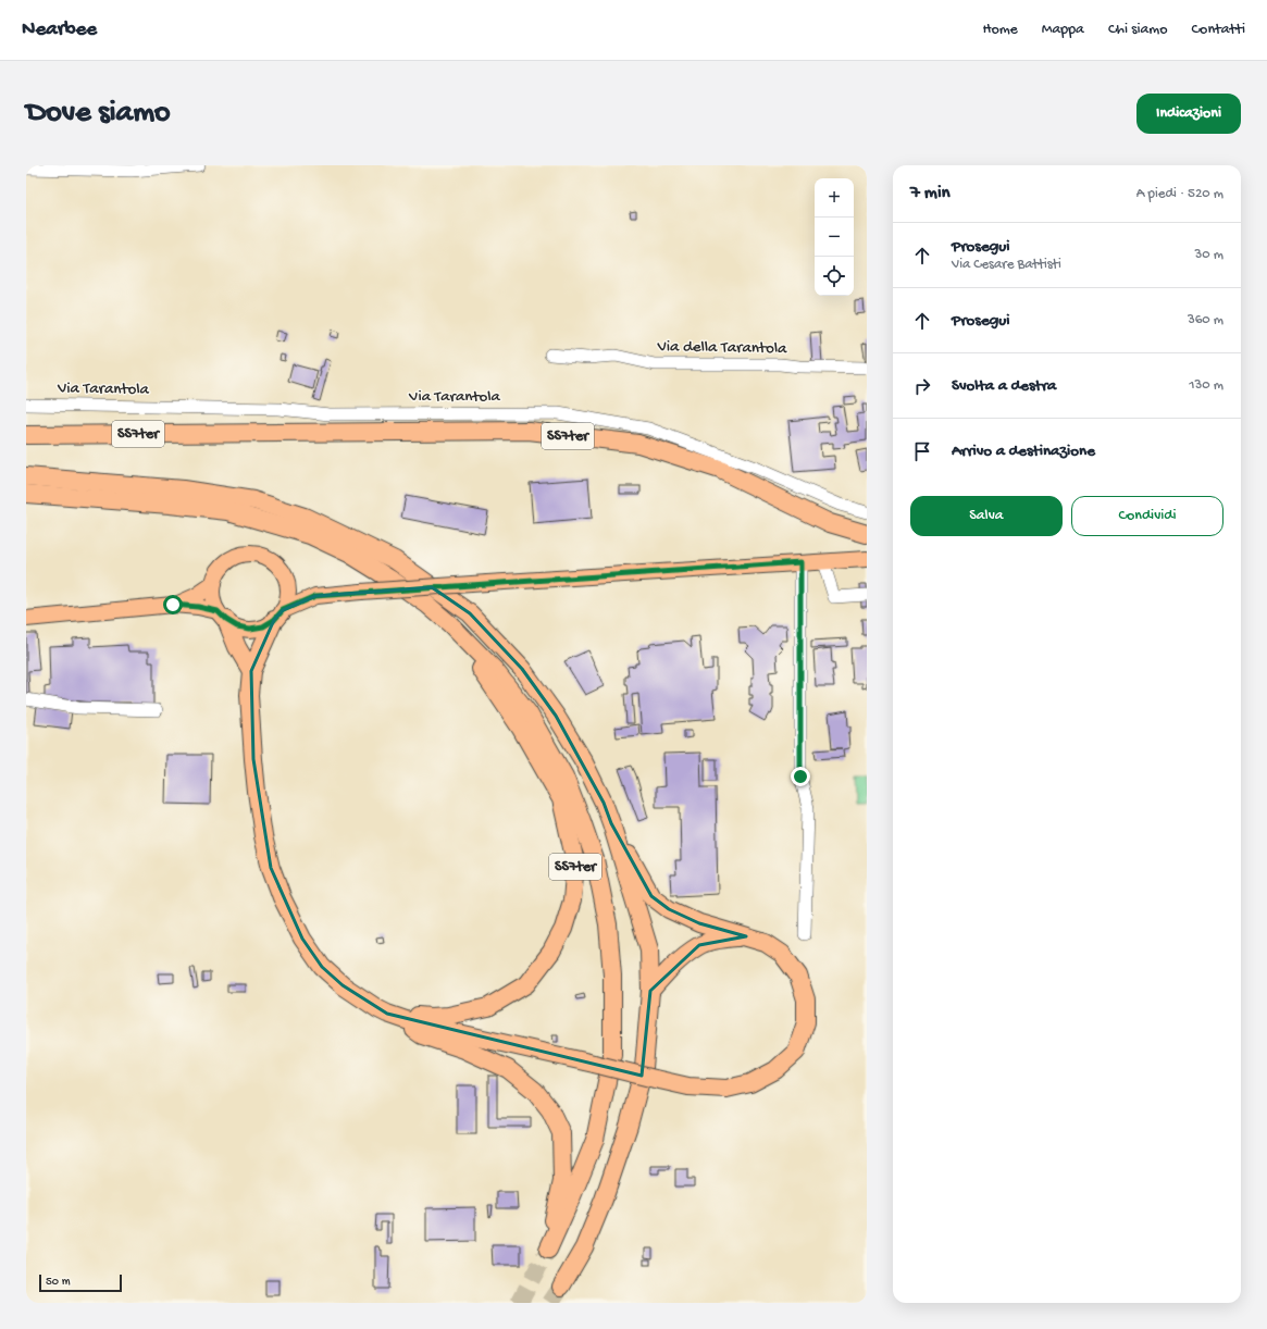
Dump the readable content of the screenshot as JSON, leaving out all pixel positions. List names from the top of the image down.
{
  "streets": {
    "highway": ["SS7ter"],
    "street": ["Via della Tarantola", "Via Tarantola"]
  },
  "scale_bar": "50 m",
  "page": {
    "header": "Nearbee",
    "nav": [
      "Home",
      "Mappa",
      "Chi siamo",
      "Contatti"
    ],
    "buttons": [
      "Indicazioni",
      ["Salva", "Condividi"]
    ],
    "title": "Dove siamo",
    "heading": ["7 min", "A piedi · 520 m"],
    "map_buttons": ["+", "−"],
    "list": [
      ["Prosegui", "Via Cesare Battisti", "30 m"],
      ["Prosegui", "360 m"],
      ["Svolta a destra", "130 m"],
      "Arrivo a destinazione"
    ],
    "scale": "50 m"
  }
}
